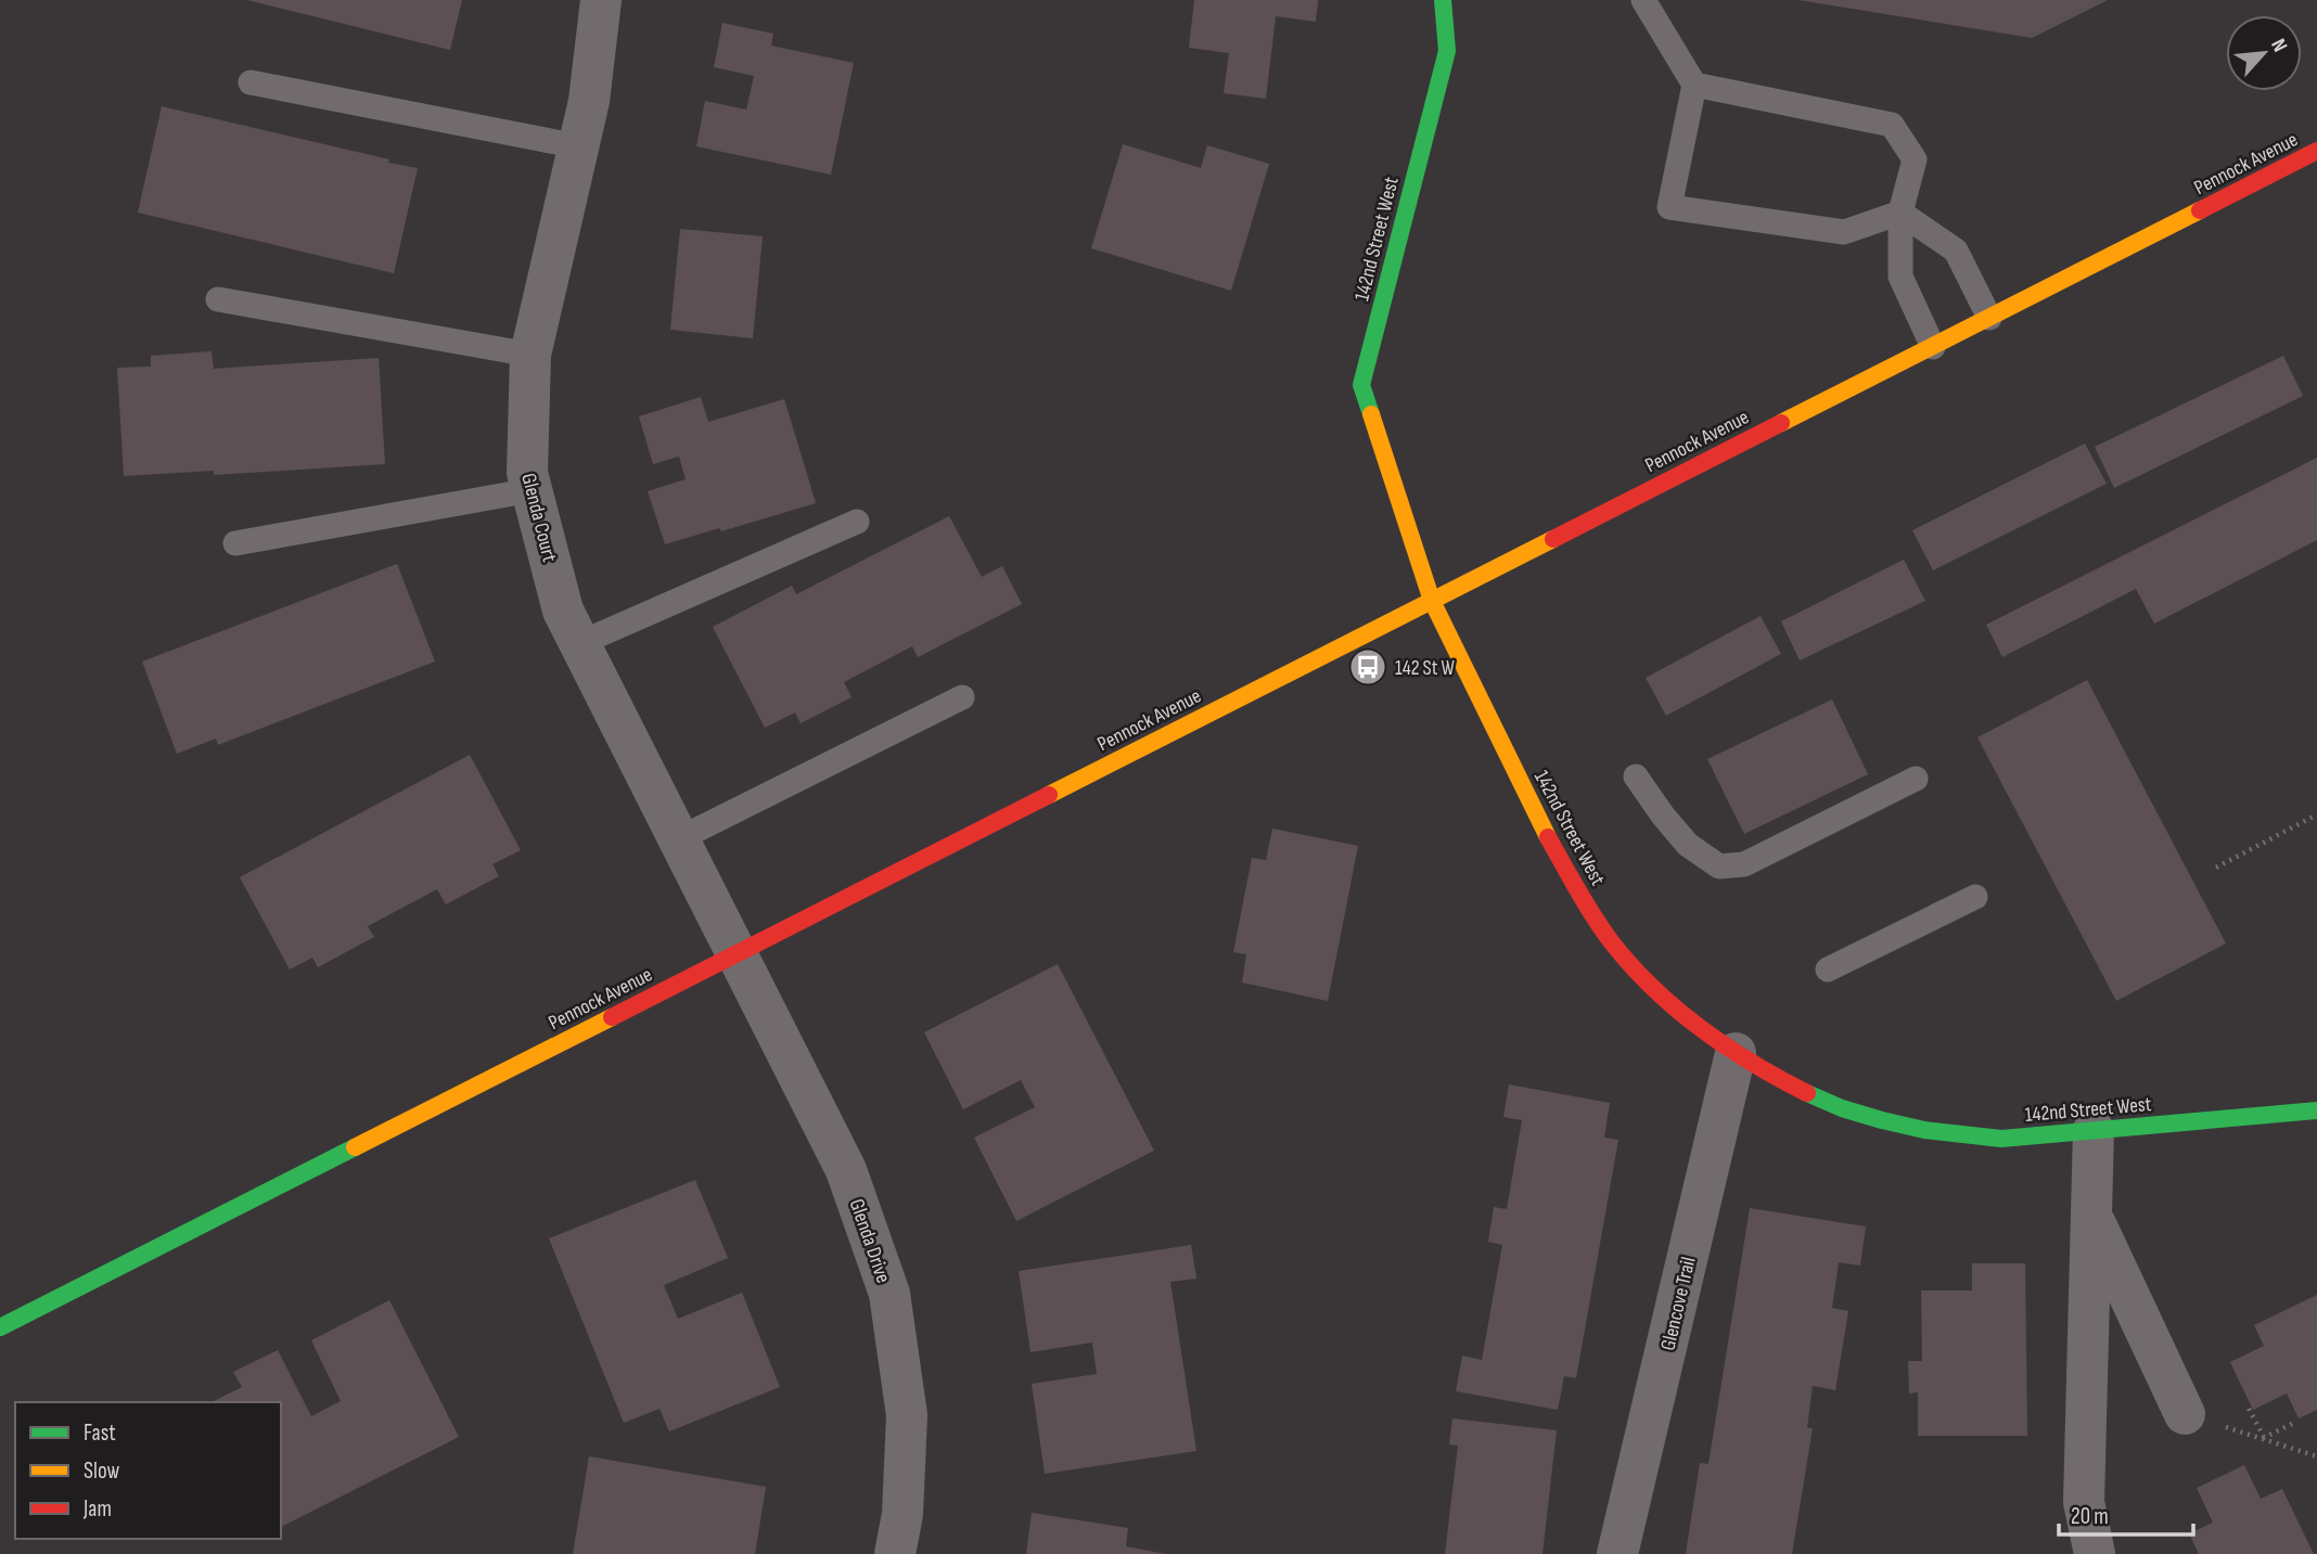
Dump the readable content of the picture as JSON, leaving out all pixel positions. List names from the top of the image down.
{
  "streets": {
    "street": [
      "Pennock Avenue",
      "142nd Street West",
      "Glenda Court",
      "Glenda Drive",
      "Glencove Trail"
    ]
  },
  "crossings": [
    ["Pennock Avenue", "142nd Street West"],
    ["Pennock Avenue", "Glenda Court"],
    ["Pennock Avenue", "Glenda Drive"],
    ["142nd Street West", "Glencove Trail"],
    ["Glenda Court", "Glenda Drive"]
  ],
  "places": {
    "bus stop": ["142 St W"]
  },
  "legend": ["Fast", "Slow", "Jam"],
  "scale_bar": "20 m",
  "north": "top right"
}
